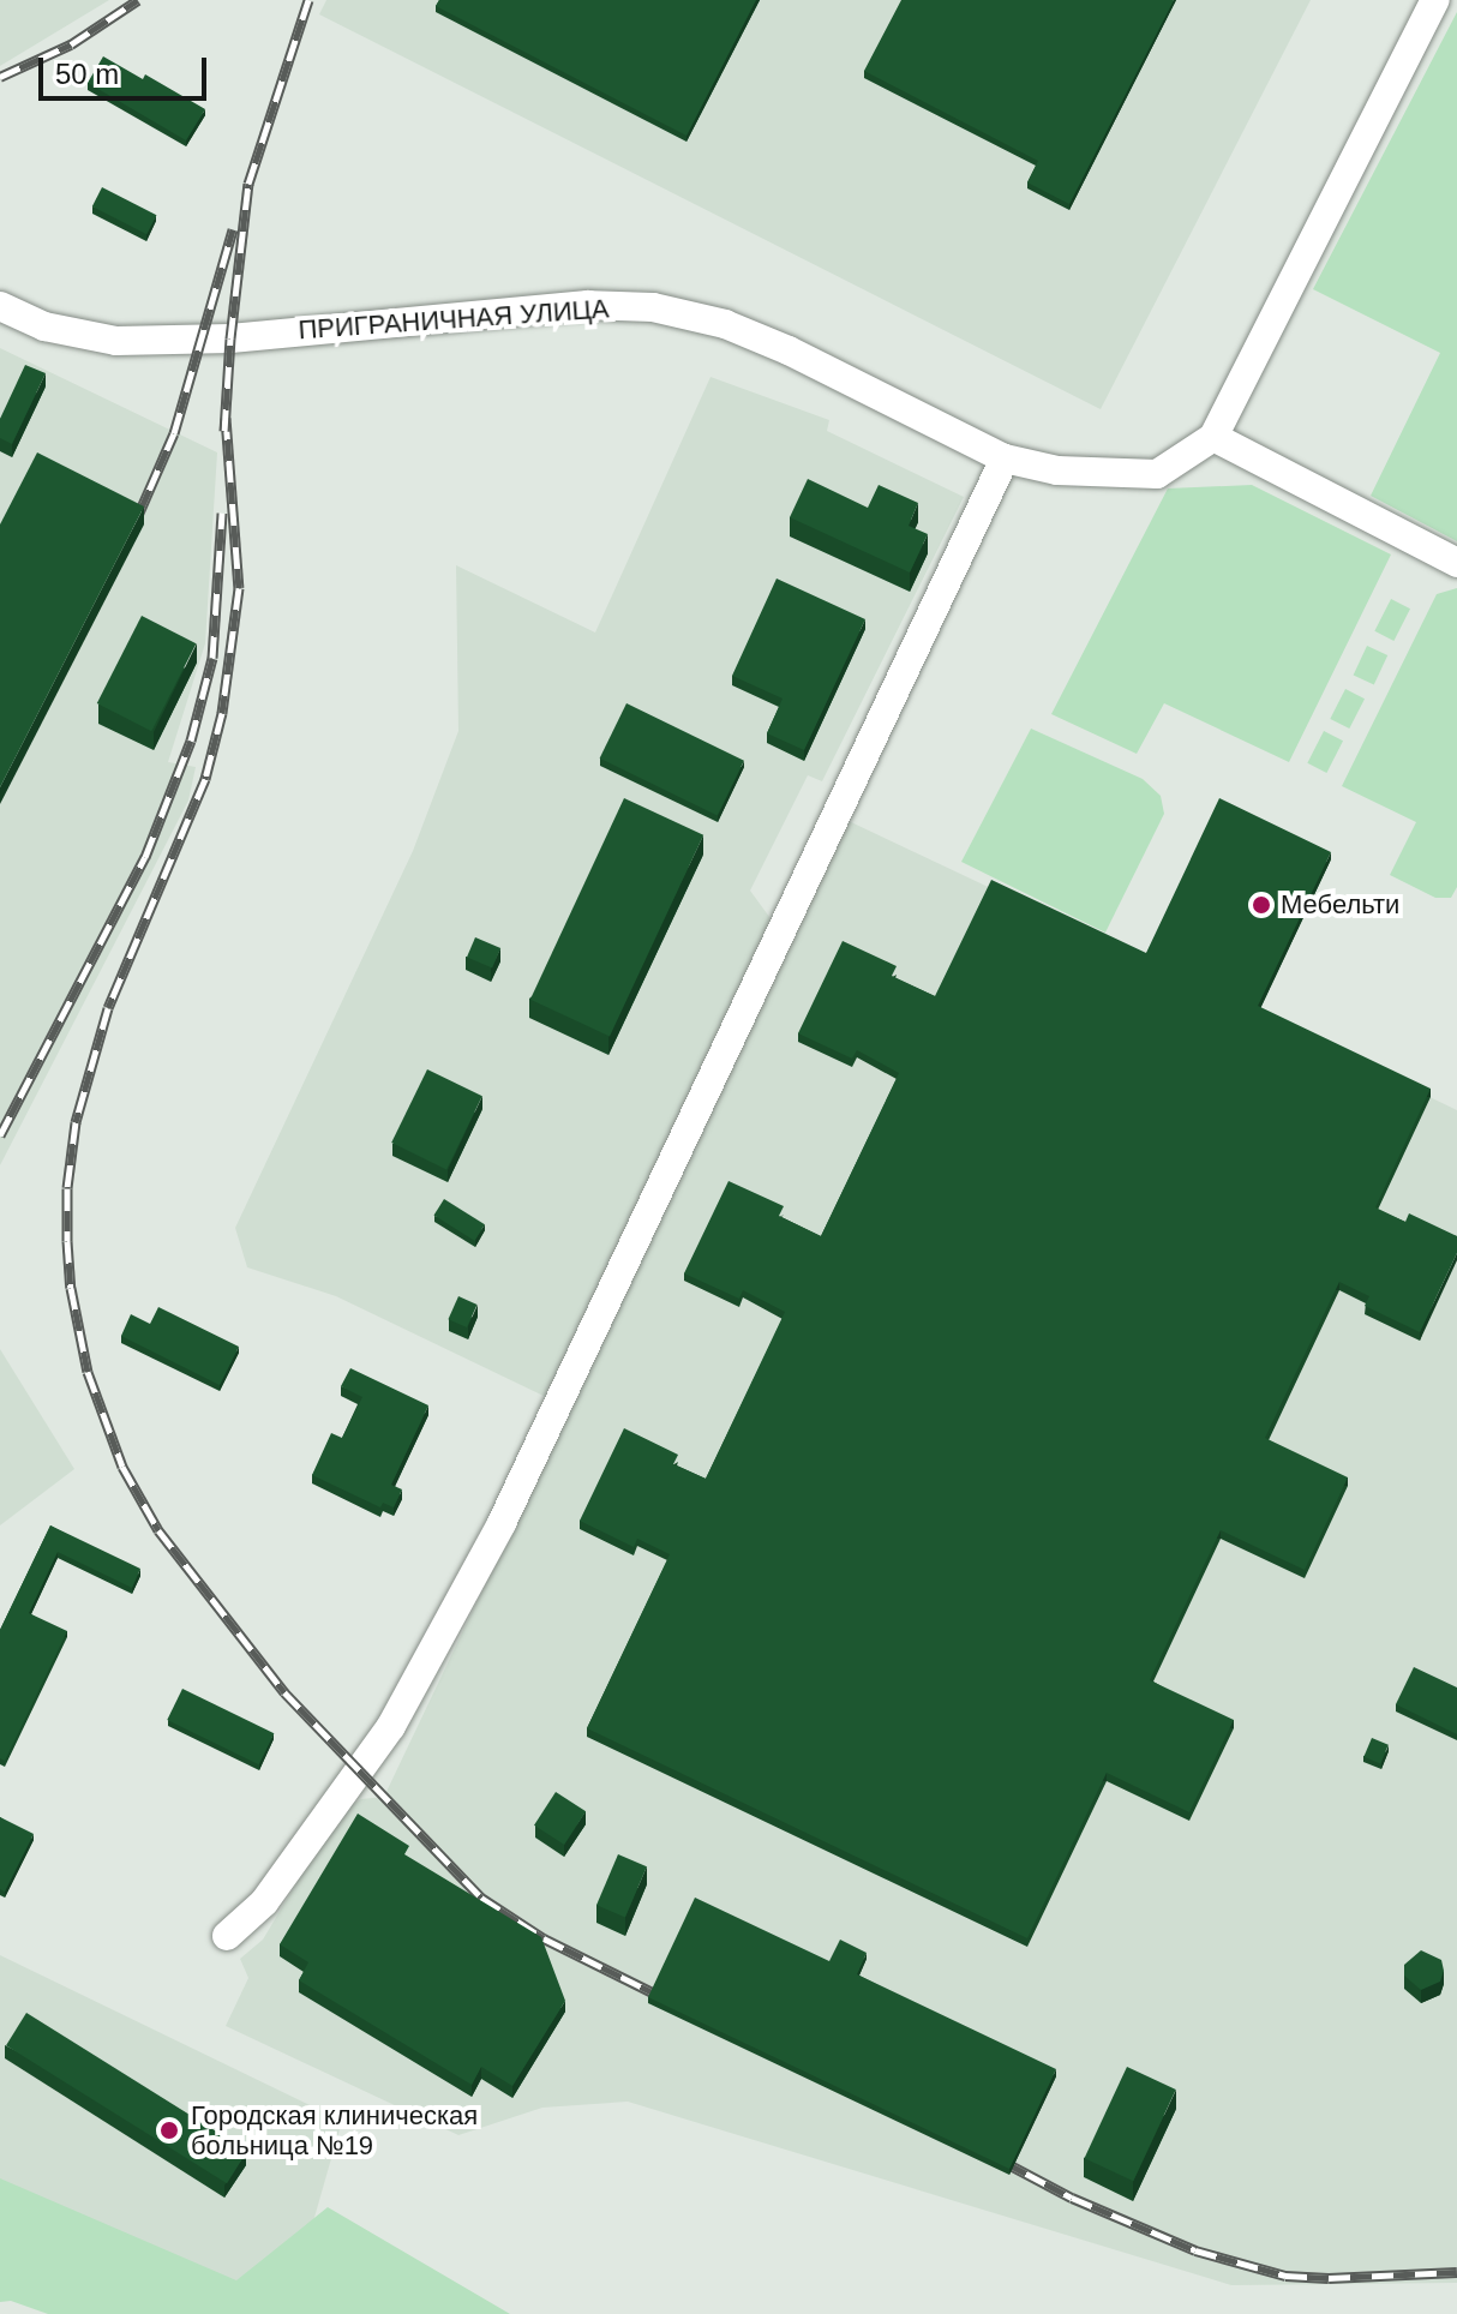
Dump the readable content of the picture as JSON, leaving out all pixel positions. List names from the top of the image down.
{
  "streets": {
    "street": ["ПРИГРАНИЧНАЯ УЛИЦА"]
  },
  "places": ["Мебельти", "Городская клиническая больница №19"],
  "scale_bar": "50 m"
}
